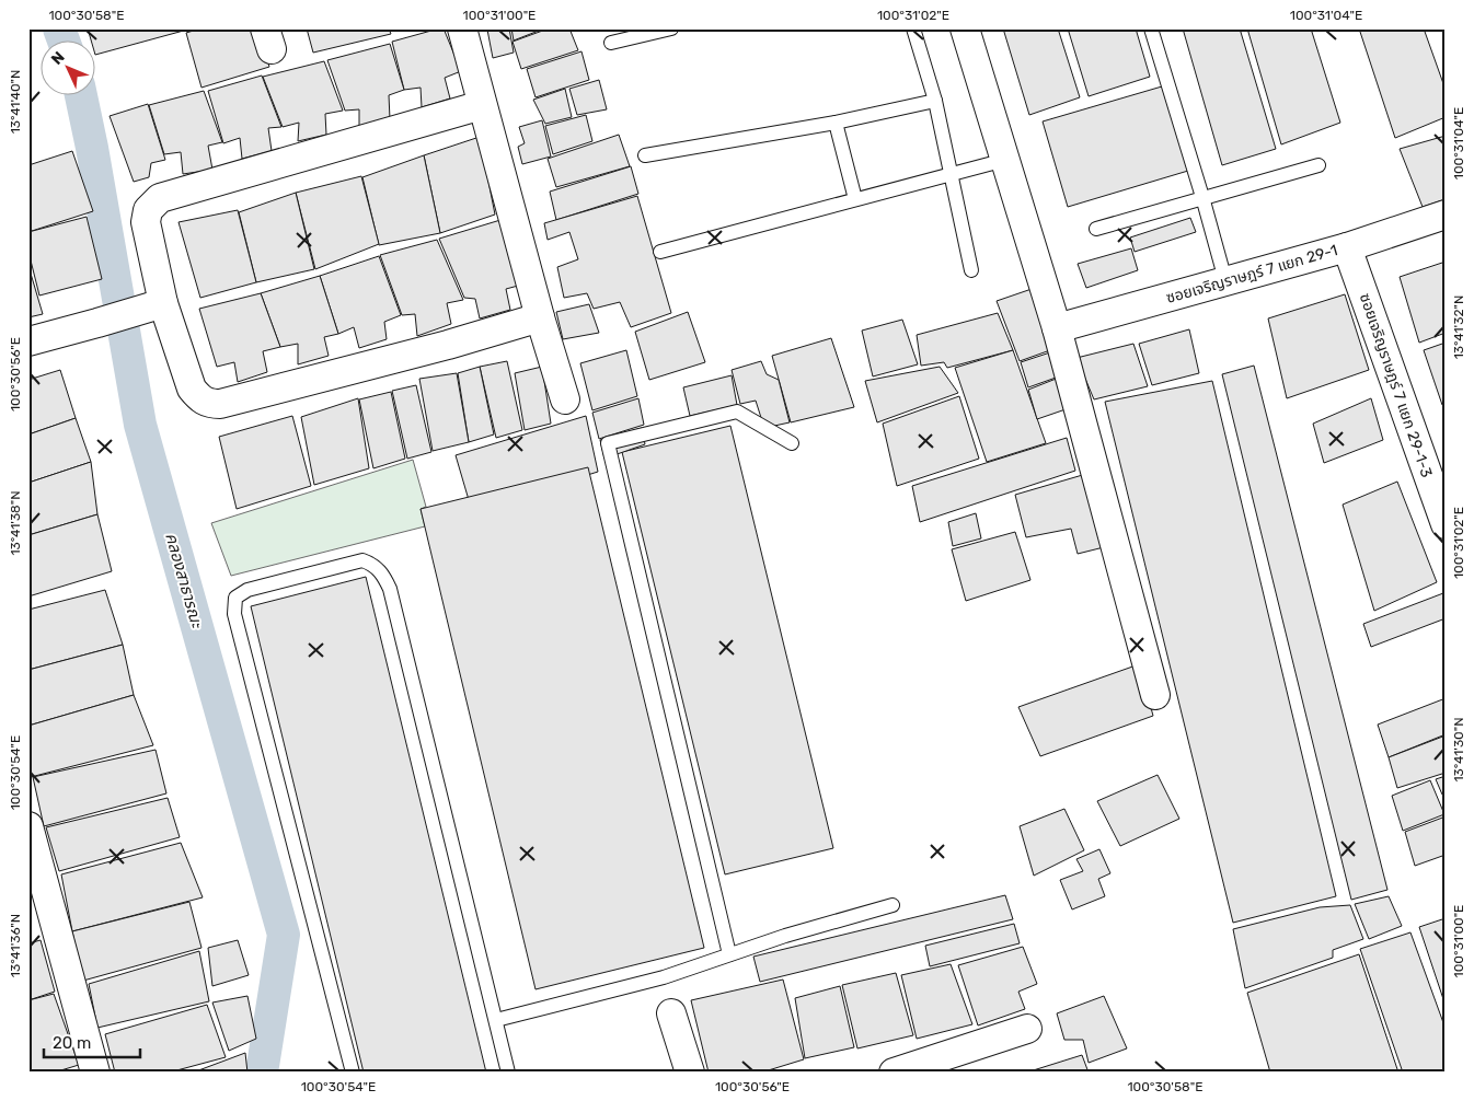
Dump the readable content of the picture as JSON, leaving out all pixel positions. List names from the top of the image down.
{
  "streets": {
    "street": ["ซอยเจริญราษฎร์ 7 แยก 29-1", "ซอยเจริญราษฎร์ 7 แยก 29-1-3"]
  },
  "crossings": [
    ["ซอยเจริญราษฎร์ 7 แยก 29-1", "ซอยเจริญราษฎร์ 7 แยก 29-1-3"]
  ],
  "water": ["คลองสาธารณะ"],
  "scale_bar": "20 m",
  "north": "top left",
  "coordinates": [
    "100°30'58\"E",
    "100°31'00\"E",
    "100°31'02\"E",
    "100°31'04\"E",
    "13°41'40\"N",
    "13°41'32\"N",
    "100°30'56\"E",
    "13°41'38\"N",
    "13°41'30\"N",
    "100°30'54\"E",
    "13°41'36\"N"
  ]
}
